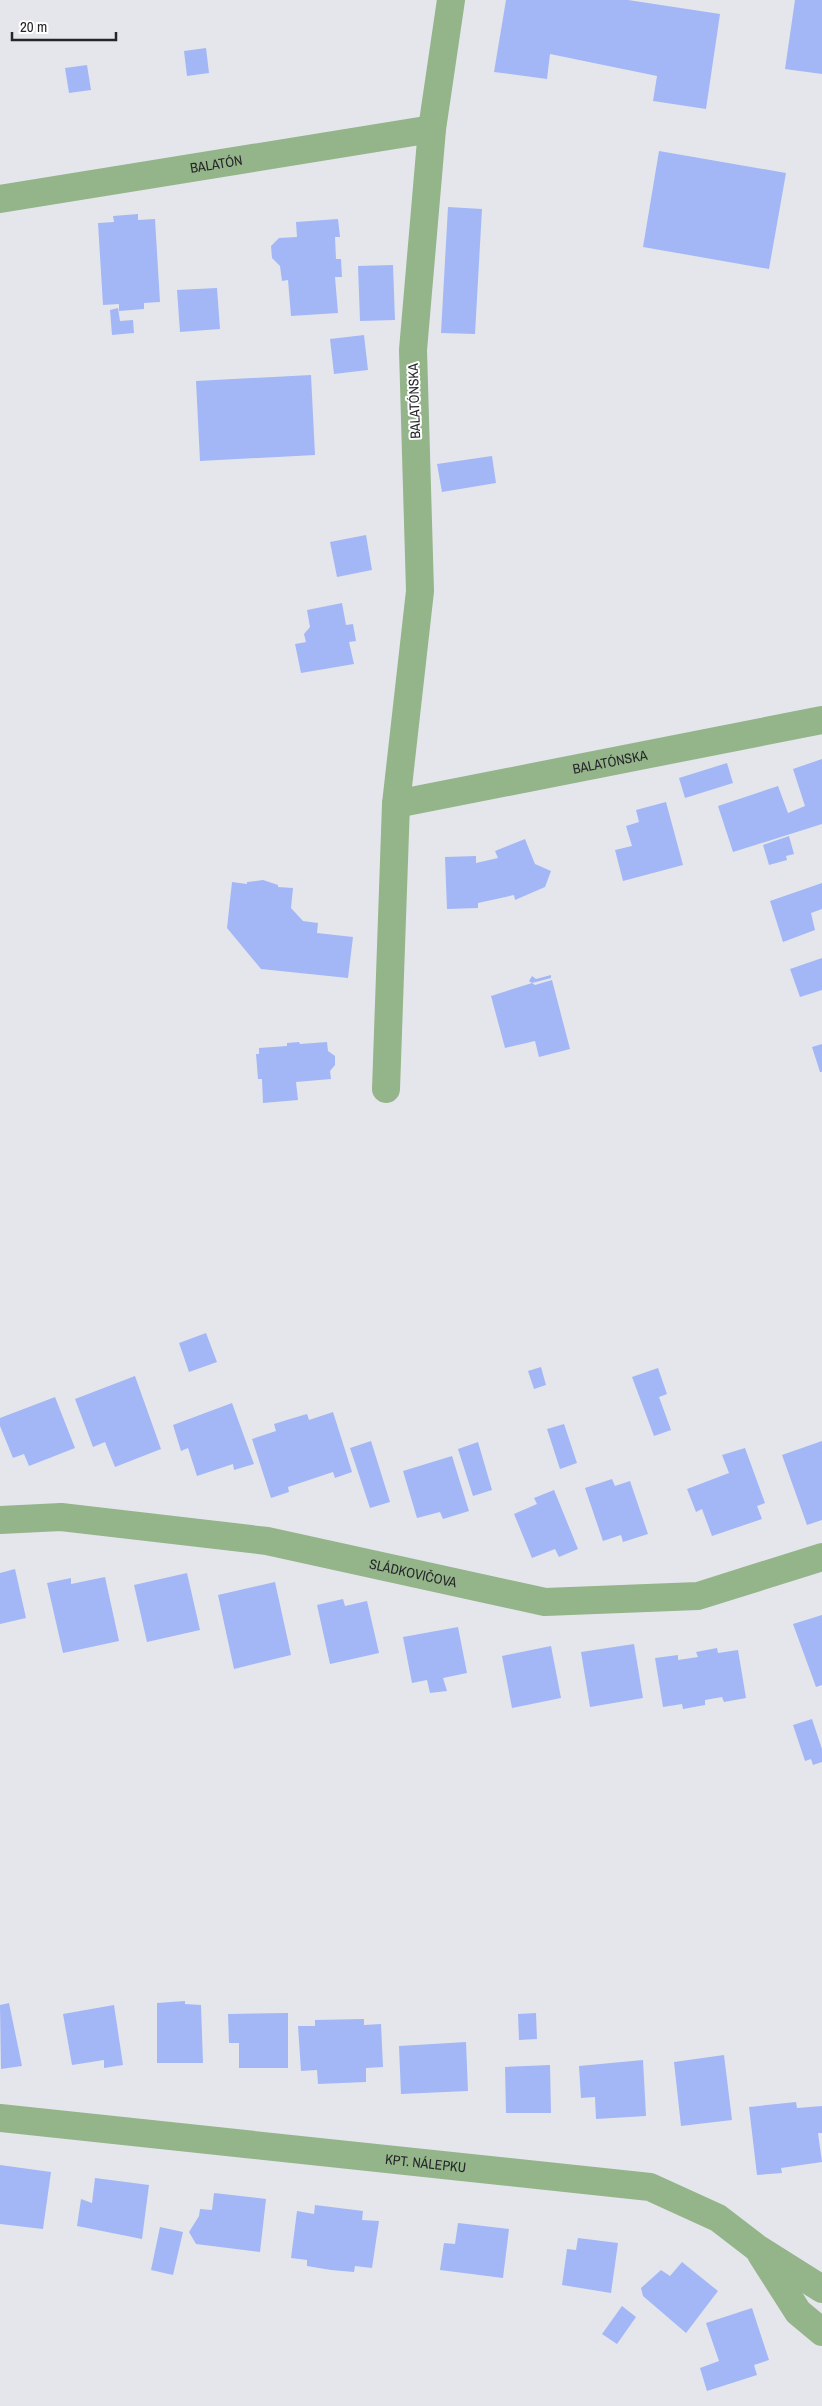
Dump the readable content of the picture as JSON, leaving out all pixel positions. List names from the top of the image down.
{
  "streets": {
    "street": [
      "BALATÓN",
      "BALATÓNSKA",
      "SLÁDKOVIČOVA",
      "KPT. NÁLEPKU"
    ]
  },
  "crossings": [
    ["BALATÓN", "BALATÓNSKA"]
  ],
  "scale_bar": "20 m"
}
